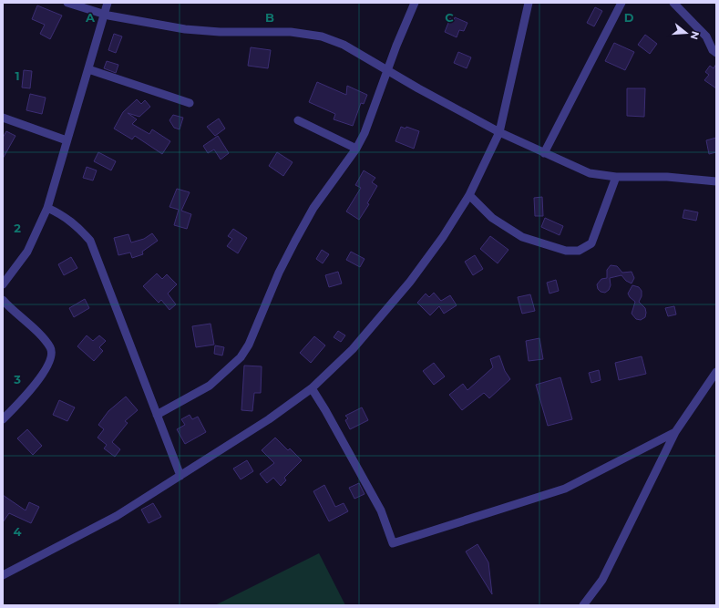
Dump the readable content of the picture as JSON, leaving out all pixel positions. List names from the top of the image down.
{
  "north": "right",
  "grid": {
    "columns": [
      "A",
      "B",
      "C",
      "D"
    ],
    "rows": [
      "1",
      "2",
      "3",
      "4"
    ]
  }
}
